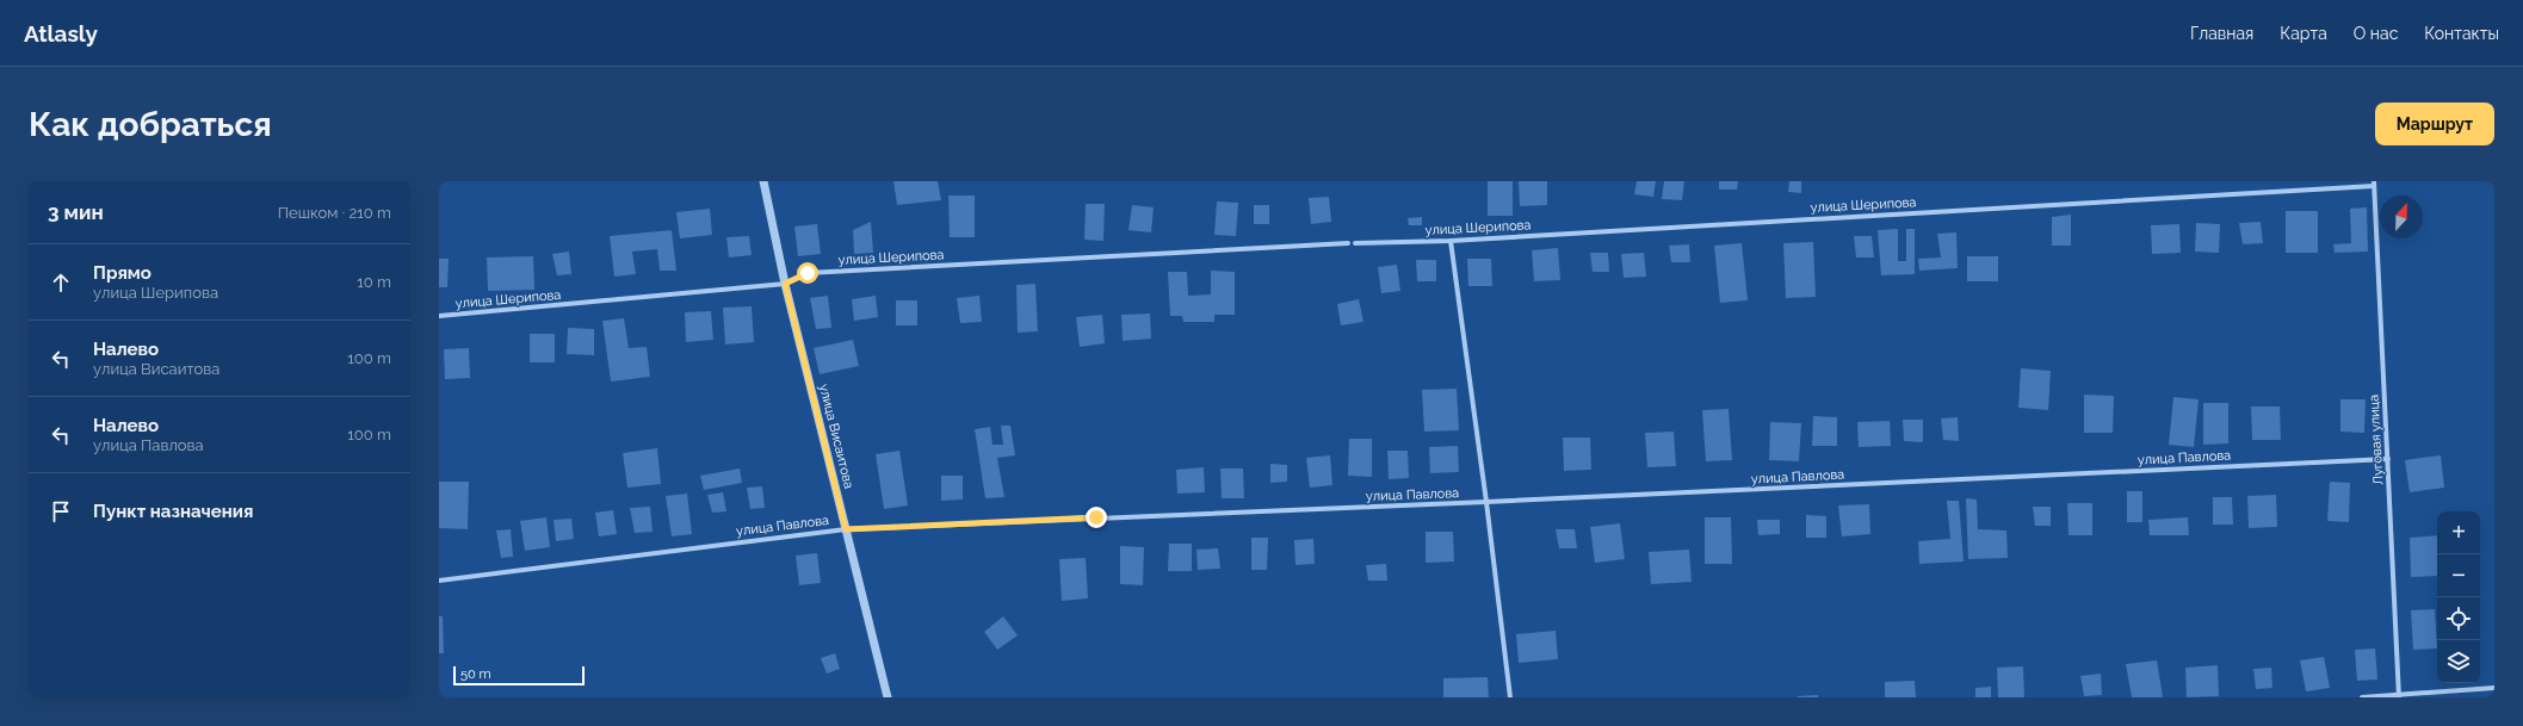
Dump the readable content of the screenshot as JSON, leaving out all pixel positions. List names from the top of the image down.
{
  "streets": {
    "street": [
      "улица Шерипова",
      "улица Висаитова",
      "Луговая улица",
      "улица Павлова"
    ]
  },
  "crossings": [
    ["улица Шерипова", "улица Висаитова"],
    ["улица Шерипова", "Луговая улица"],
    ["улица Висаитова", "улица Павлова"],
    ["Луговая улица", "улица Павлова"]
  ],
  "scale_bar": "50 m",
  "north": "top",
  "page": {
    "header": "Atlasly",
    "nav": [
      "Главная",
      "Карта",
      "О нас",
      "Контакты"
    ],
    "buttons": "Маршрут",
    "title": "Как добраться",
    "heading": ["3 мин", "Пешком · 210 m"],
    "list": [
      ["Прямо", "улица Шерипова", "10 m"],
      ["Налево", "улица Висаитова", "100 m"],
      ["Налево", "улица Павлова", "100 m"],
      "Пункт назначения"
    ],
    "map_buttons": ["+", "−"],
    "scale": "50 m"
  }
}
